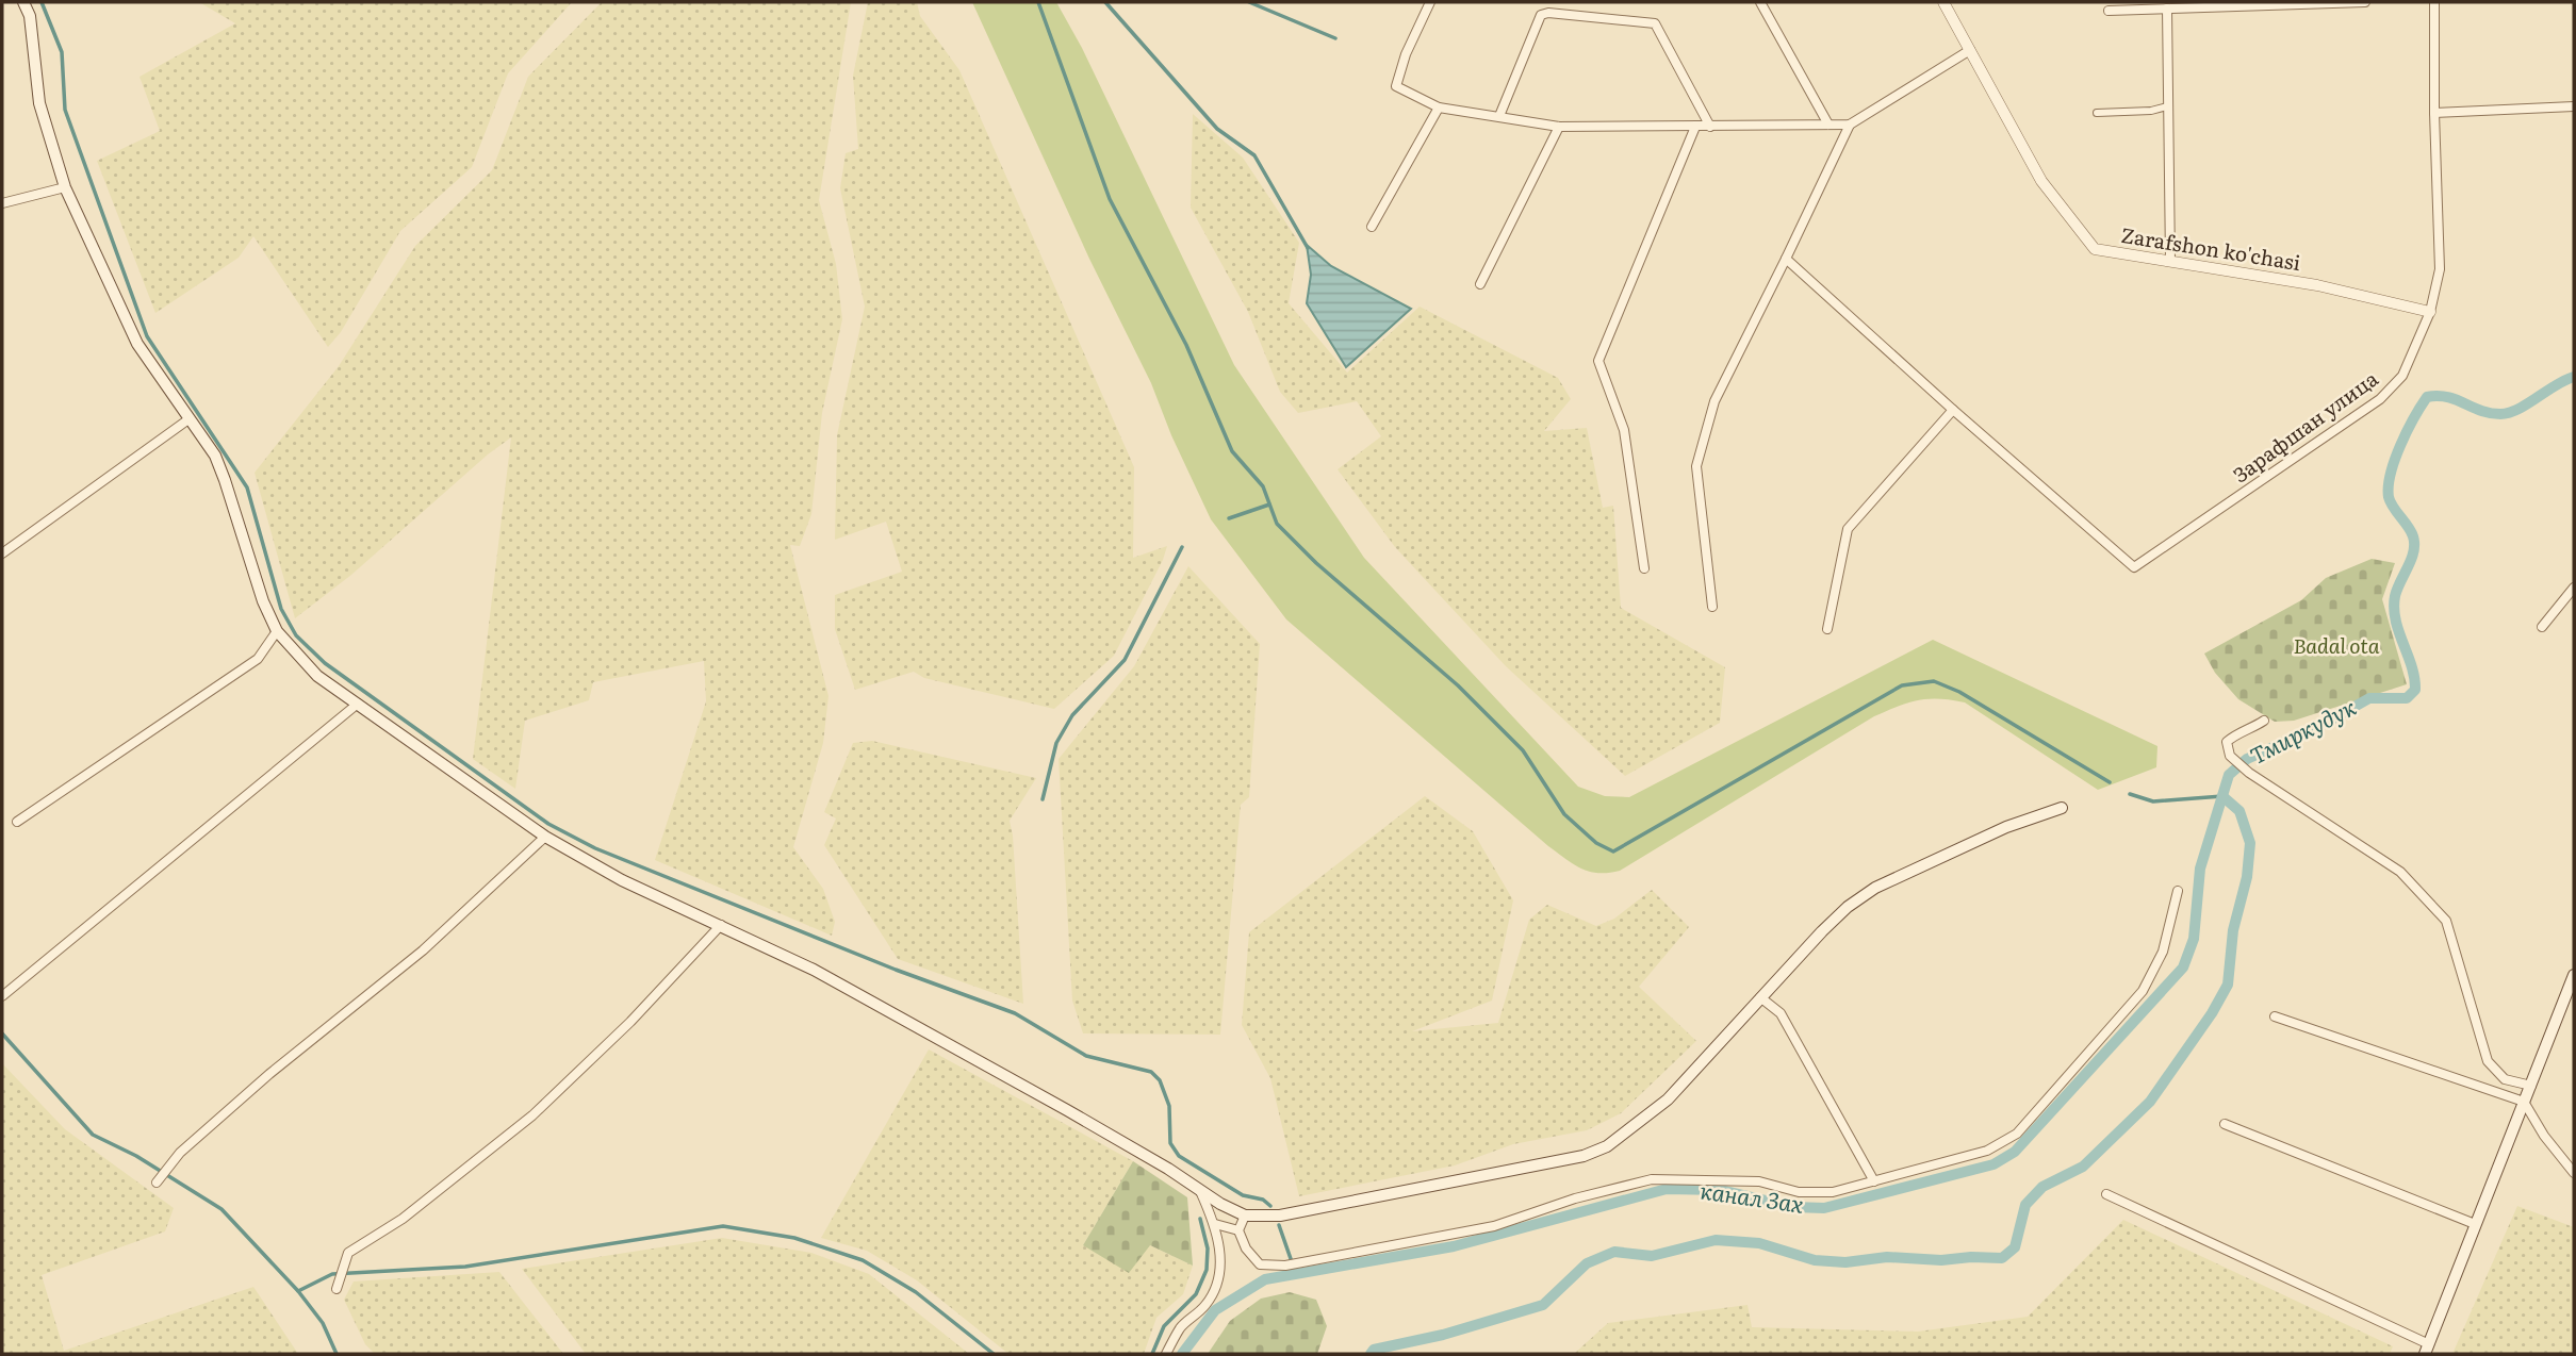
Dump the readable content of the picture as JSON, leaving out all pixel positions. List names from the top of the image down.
{
  "streets": {
    "street": ["Zarafshon ko'chasi", "Зарафшан улица"]
  },
  "crossings": [
    ["Zarafshon ko'chasi", "Зарафшан улица"]
  ],
  "water": ["Тмиркудук", "канал Зах"],
  "parks": ["Badal ota"]
}
